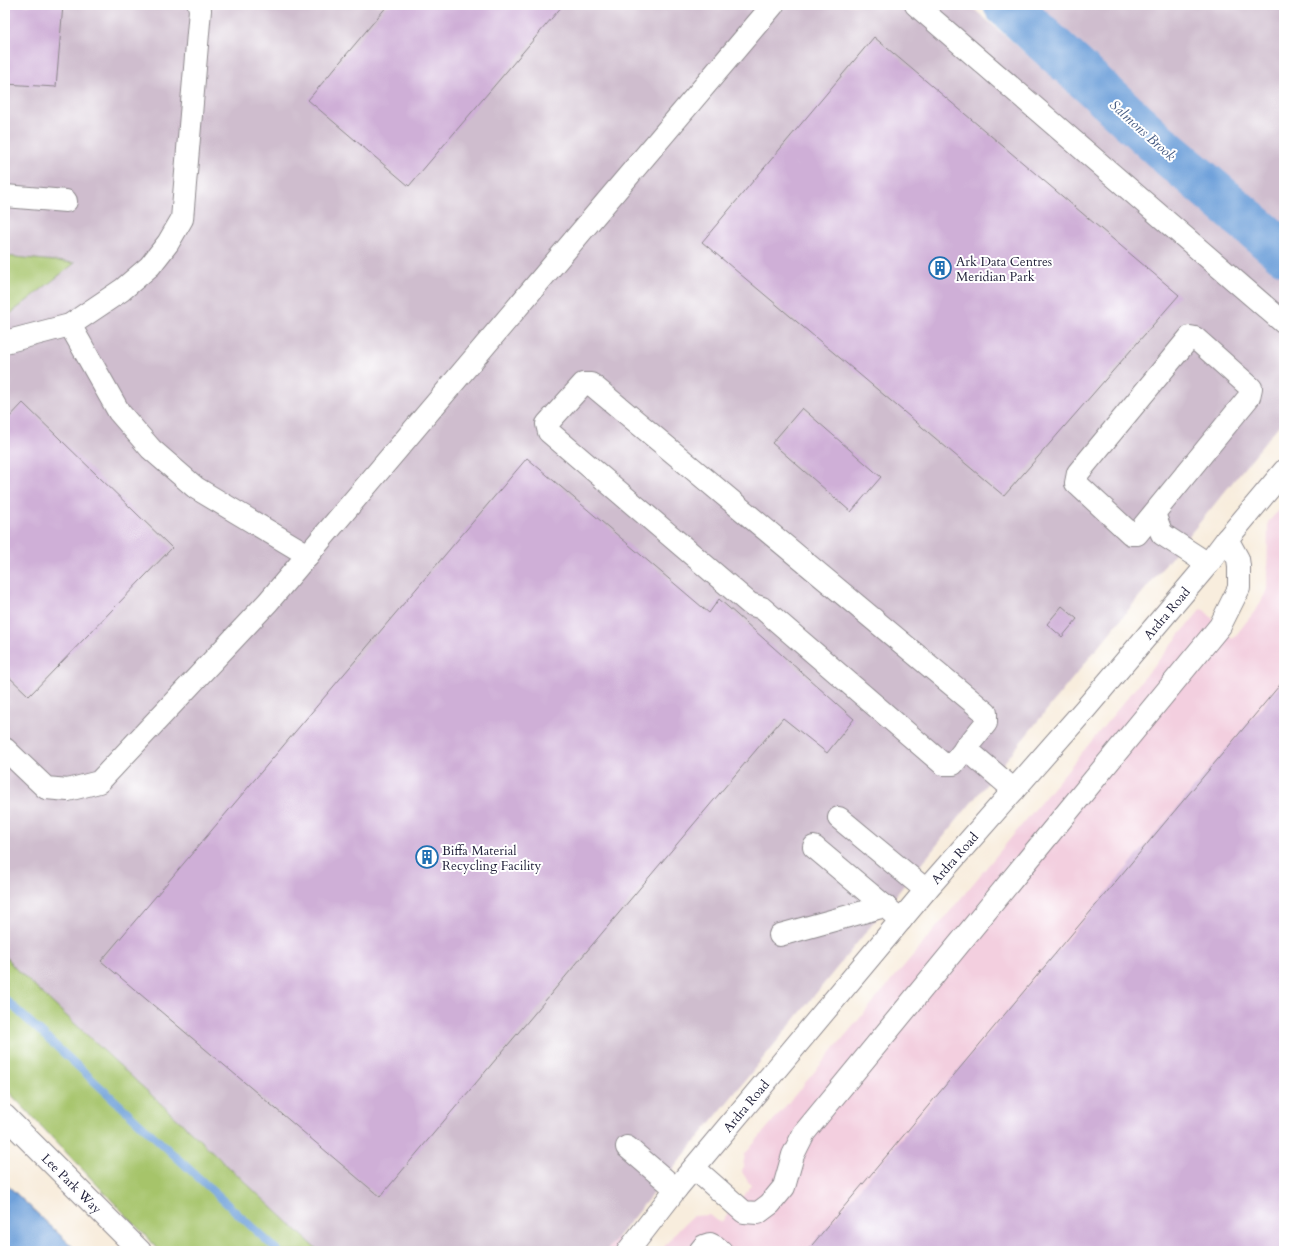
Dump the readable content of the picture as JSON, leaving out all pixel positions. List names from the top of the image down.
{
  "streets": {
    "street": ["Ardra Road", "Lee Park Way"]
  },
  "water": ["Salmons Brook"],
  "places": {
    "building": ["Ark Data Centres Meridian Park", "Biffa Material Recycling Facility"]
  }
}
